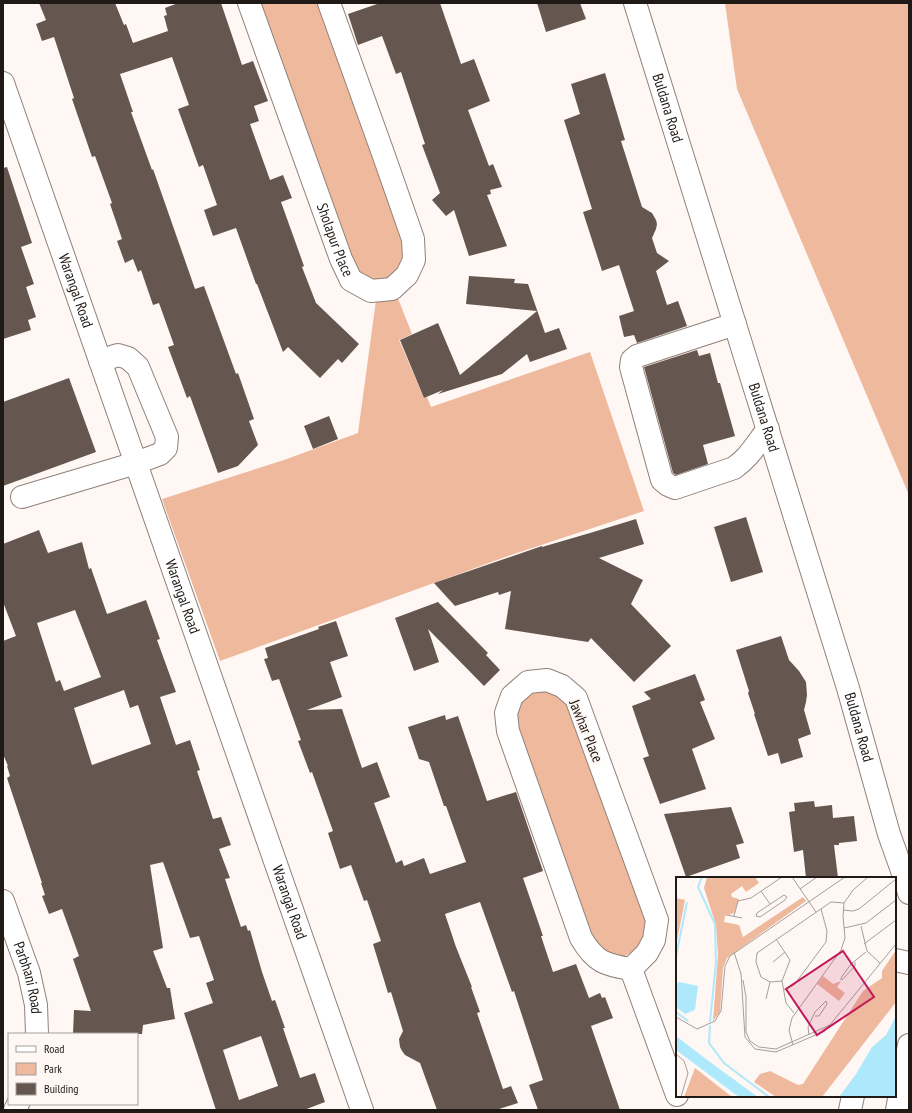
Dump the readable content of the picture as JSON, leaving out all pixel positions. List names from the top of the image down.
{
  "streets": {
    "street": [
      "Buldana Road",
      "Sholapur Place",
      "Warangal Road",
      "Jawhar Place",
      "Parbhani Road"
    ]
  },
  "legend": ["Road", "Park", "Building"]
}
